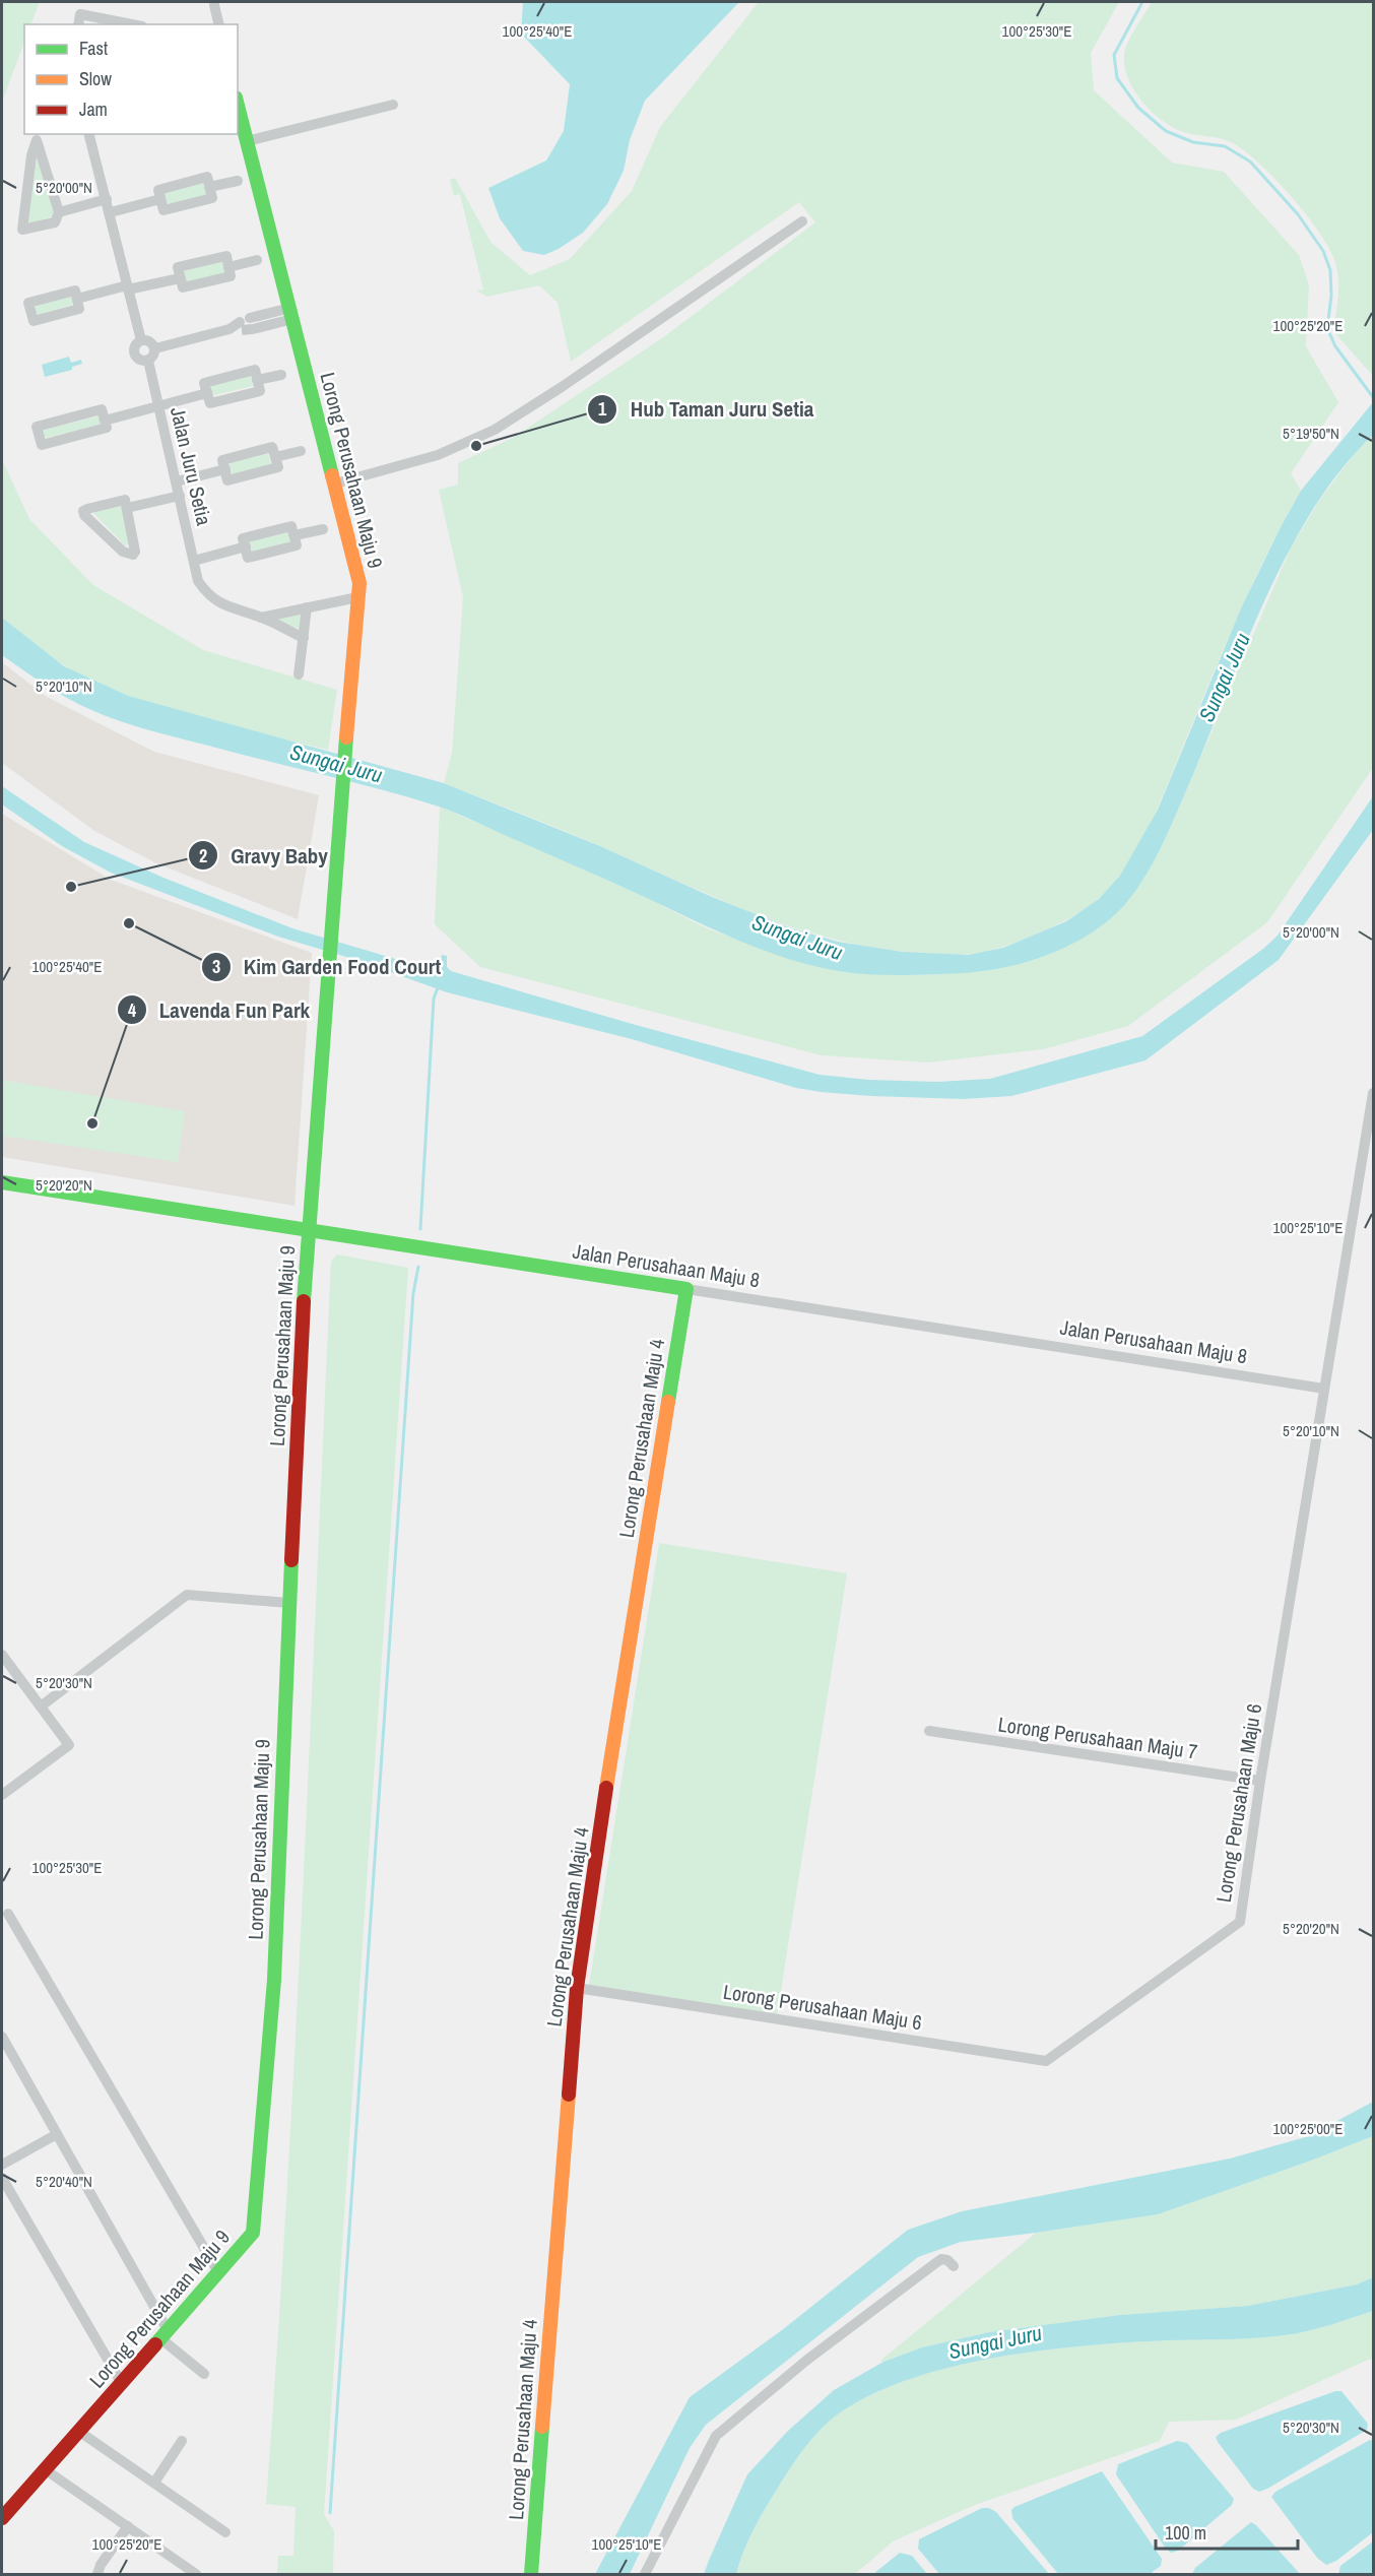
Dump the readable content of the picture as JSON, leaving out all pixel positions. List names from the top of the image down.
{
  "streets": {
    "street": [
      "Jalan Juru Setia",
      "Lorong Perusahaan Maju 9",
      "Jalan Perusahaan Maju 8",
      "Lorong Perusahaan Maju 4",
      "Lorong Perusahaan Maju 7",
      "Lorong Perusahaan Maju 6"
    ]
  },
  "crossings": [
    ["Lorong Perusahaan Maju 9", "Jalan Perusahaan Maju 8"],
    ["Jalan Perusahaan Maju 8", "Lorong Perusahaan Maju 4"],
    ["Jalan Perusahaan Maju 8", "Lorong Perusahaan Maju 6"],
    ["Lorong Perusahaan Maju 4", "Lorong Perusahaan Maju 6"],
    ["Lorong Perusahaan Maju 7", "Lorong Perusahaan Maju 6"]
  ],
  "water": ["Sungai Juru"],
  "places": [
    "Hub Taman Juru Setia",
    "Gravy Baby",
    "Kim Garden Food Court",
    "Lavenda Fun Park"
  ],
  "legend": ["Fast", "Slow", "Jam"],
  "scale_bar": "100 m",
  "coordinates": [
    "100°25'40\"E",
    "100°25'30\"E",
    "5°20'00\"N",
    "100°25'20\"E",
    "5°19'50\"N",
    "5°20'10\"N",
    "5°20'20\"N",
    "100°25'10\"E",
    "5°20'30\"N",
    "100°25'00\"E",
    "5°20'40\"N"
  ]
}
